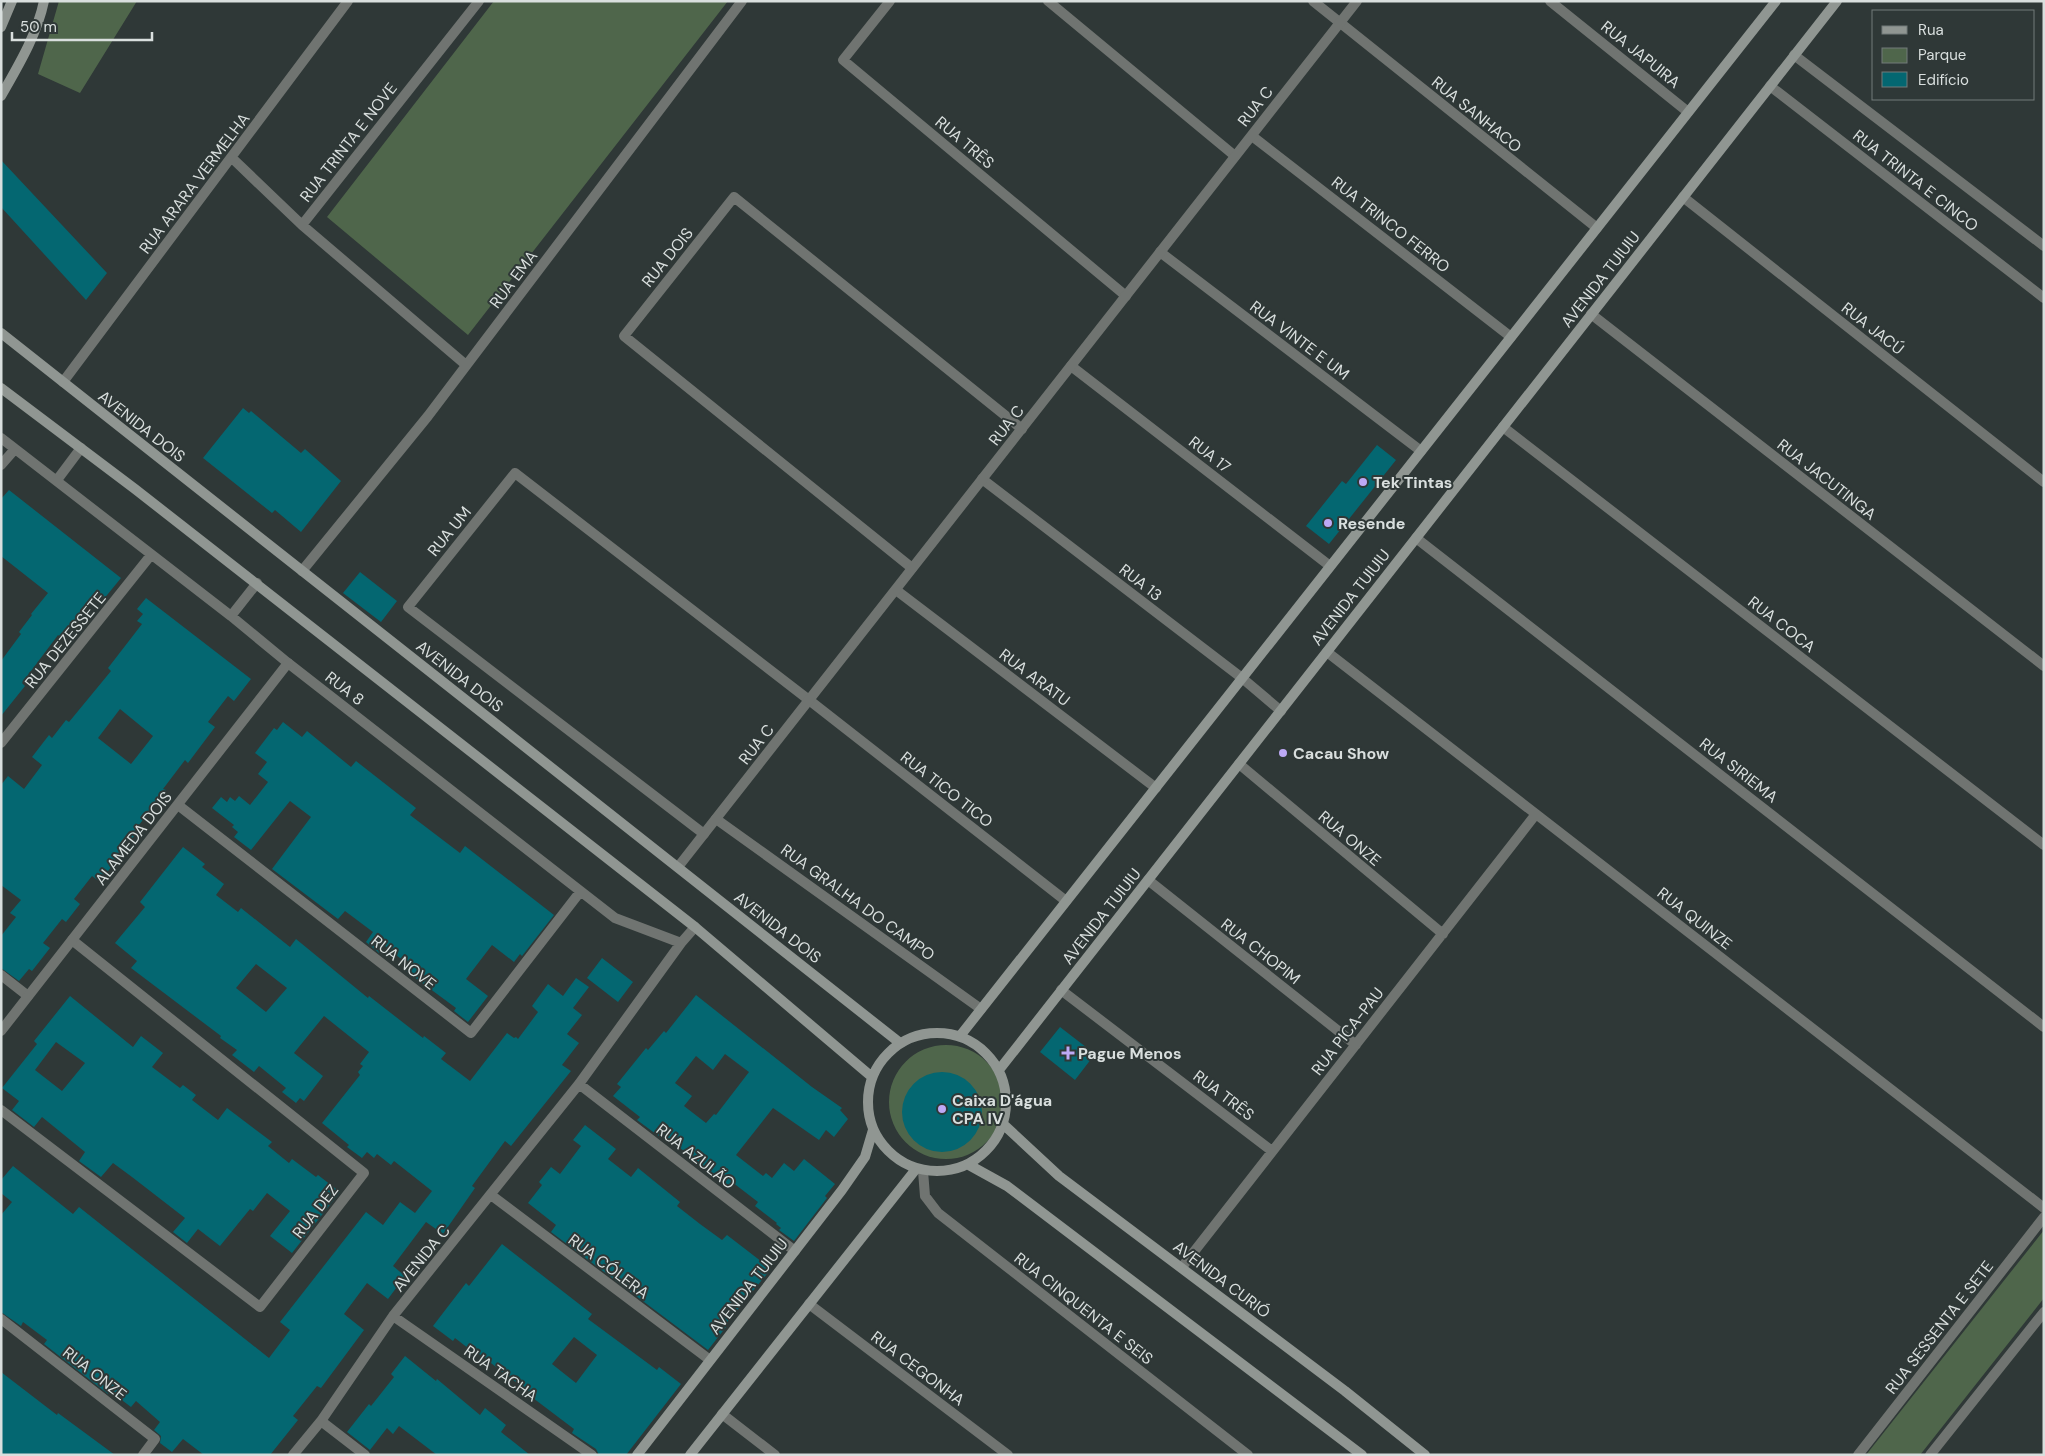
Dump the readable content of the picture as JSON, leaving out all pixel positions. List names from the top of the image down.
{
  "streets": {
    "main road": ["AVENIDA TUIUIU", "AVENIDA DOIS", "AVENIDA CURIÓ"],
    "street": [
      "RUA JAPUIRA",
      "RUA C",
      "RUA SANHACO",
      "RUA TRINTA E NOVE",
      "RUA TRÊS",
      "RUA TRINTA E CINCO",
      "RUA ARARA VERMELHA",
      "RUA TRINCO FERRO",
      "RUA DOIS",
      "RUA EMA",
      "RUA JACÚ",
      "RUA VINTE E UM",
      "RUA 17",
      "RUA JACUTINGA",
      "RUA UM",
      "RUA 13",
      "RUA COCA",
      "RUA DEZESSETE",
      "RUA ARATU",
      "RUA 8",
      "RUA SIRIEMA",
      "RUA TICO TICO",
      "ALAMEDA DOIS",
      "RUA ONZE",
      "RUA GRALHA DO CAMPO",
      "RUA QUINZE",
      "RUA CHOPIM",
      "RUA NOVE",
      "RUA PICA-PAU",
      "RUA AZULÃO",
      "RUA DEZ",
      "AVENIDA C",
      "RUA CÓLERA",
      "RUA CINQUENTA E SEIS",
      "RUA SESSENTA E SETE",
      "RUA CEGONHA",
      "RUA TACHA"
    ]
  },
  "crossings": [
    ["RUA JAPUIRA", "AVENIDA TUIUIU"],
    ["RUA C", "RUA SANHACO"],
    ["RUA C", "RUA TRÊS"],
    ["RUA C", "RUA TRINCO FERRO"],
    ["RUA C", "RUA DOIS"],
    ["RUA C", "RUA VINTE E UM"],
    ["RUA C", "AVENIDA DOIS"],
    ["RUA C", "RUA 17"],
    ["RUA C", "RUA UM"],
    ["RUA C", "RUA 13"],
    ["RUA C", "RUA ARATU"],
    ["RUA C", "RUA TICO TICO"],
    ["RUA C", "RUA GRALHA DO CAMPO"],
    ["RUA SANHACO", "AVENIDA TUIUIU"],
    ["RUA TRINTA E NOVE", "RUA ARARA VERMELHA"],
    ["RUA TRÊS", "AVENIDA TUIUIU"],
    ["RUA TRÊS", "RUA PICA-PAU"],
    ["RUA TRINTA E CINCO", "AVENIDA TUIUIU"],
    ["RUA ARARA VERMELHA", "AVENIDA DOIS"],
    ["RUA TRINCO FERRO", "AVENIDA TUIUIU"],
    ["RUA EMA", "AVENIDA DOIS"],
    ["AVENIDA TUIUIU", "RUA JACÚ"],
    ["AVENIDA TUIUIU", "RUA VINTE E UM"],
    ["AVENIDA TUIUIU", "AVENIDA DOIS"],
    ["AVENIDA TUIUIU", "RUA 17"],
    ["AVENIDA TUIUIU", "RUA JACUTINGA"],
    ["AVENIDA TUIUIU", "RUA 13"],
    ["AVENIDA TUIUIU", "RUA COCA"],
    ["AVENIDA TUIUIU", "RUA ARATU"],
    ["AVENIDA TUIUIU", "RUA SIRIEMA"],
    ["AVENIDA TUIUIU", "RUA TICO TICO"],
    ["AVENIDA TUIUIU", "RUA ONZE"],
    ["AVENIDA TUIUIU", "RUA GRALHA DO CAMPO"],
    ["AVENIDA TUIUIU", "RUA QUINZE"],
    ["AVENIDA TUIUIU", "RUA CHOPIM"],
    ["AVENIDA TUIUIU", "RUA AZULÃO"],
    ["AVENIDA TUIUIU", "RUA CÓLERA"],
    ["AVENIDA TUIUIU", "AVENIDA CURIÓ"],
    ["AVENIDA TUIUIU", "RUA CINQUENTA E SEIS"],
    ["AVENIDA DOIS", "AVENIDA CURIÓ"],
    ["AVENIDA DOIS", "RUA CINQUENTA E SEIS"],
    ["RUA UM", "RUA TICO TICO"],
    ["RUA DEZESSETE", "RUA 8"],
    ["RUA 8", "ALAMEDA DOIS"],
    ["RUA 8", "RUA NOVE"],
    ["ALAMEDA DOIS", "RUA NOVE"],
    ["ALAMEDA DOIS", "RUA DEZ"],
    ["RUA ONZE", "RUA PICA-PAU"],
    ["RUA QUINZE", "RUA PICA-PAU"],
    ["RUA CHOPIM", "RUA PICA-PAU"],
    ["RUA PICA-PAU", "AVENIDA CURIÓ"],
    ["RUA AZULÃO", "AVENIDA C"],
    ["AVENIDA C", "RUA CÓLERA"],
    ["AVENIDA C", "RUA TACHA"],
    ["AVENIDA CURIÓ", "RUA CINQUENTA E SEIS"]
  ],
  "places": {
    "other": [
      "Tek Tintas",
      "Resende",
      "Cacau Show",
      "Caixa D'água CPA IV"
    ],
    "health": ["Pague Menos"]
  },
  "legend": ["Rua", "Parque", "Edifício"],
  "scale_bar": "50 m"
}
